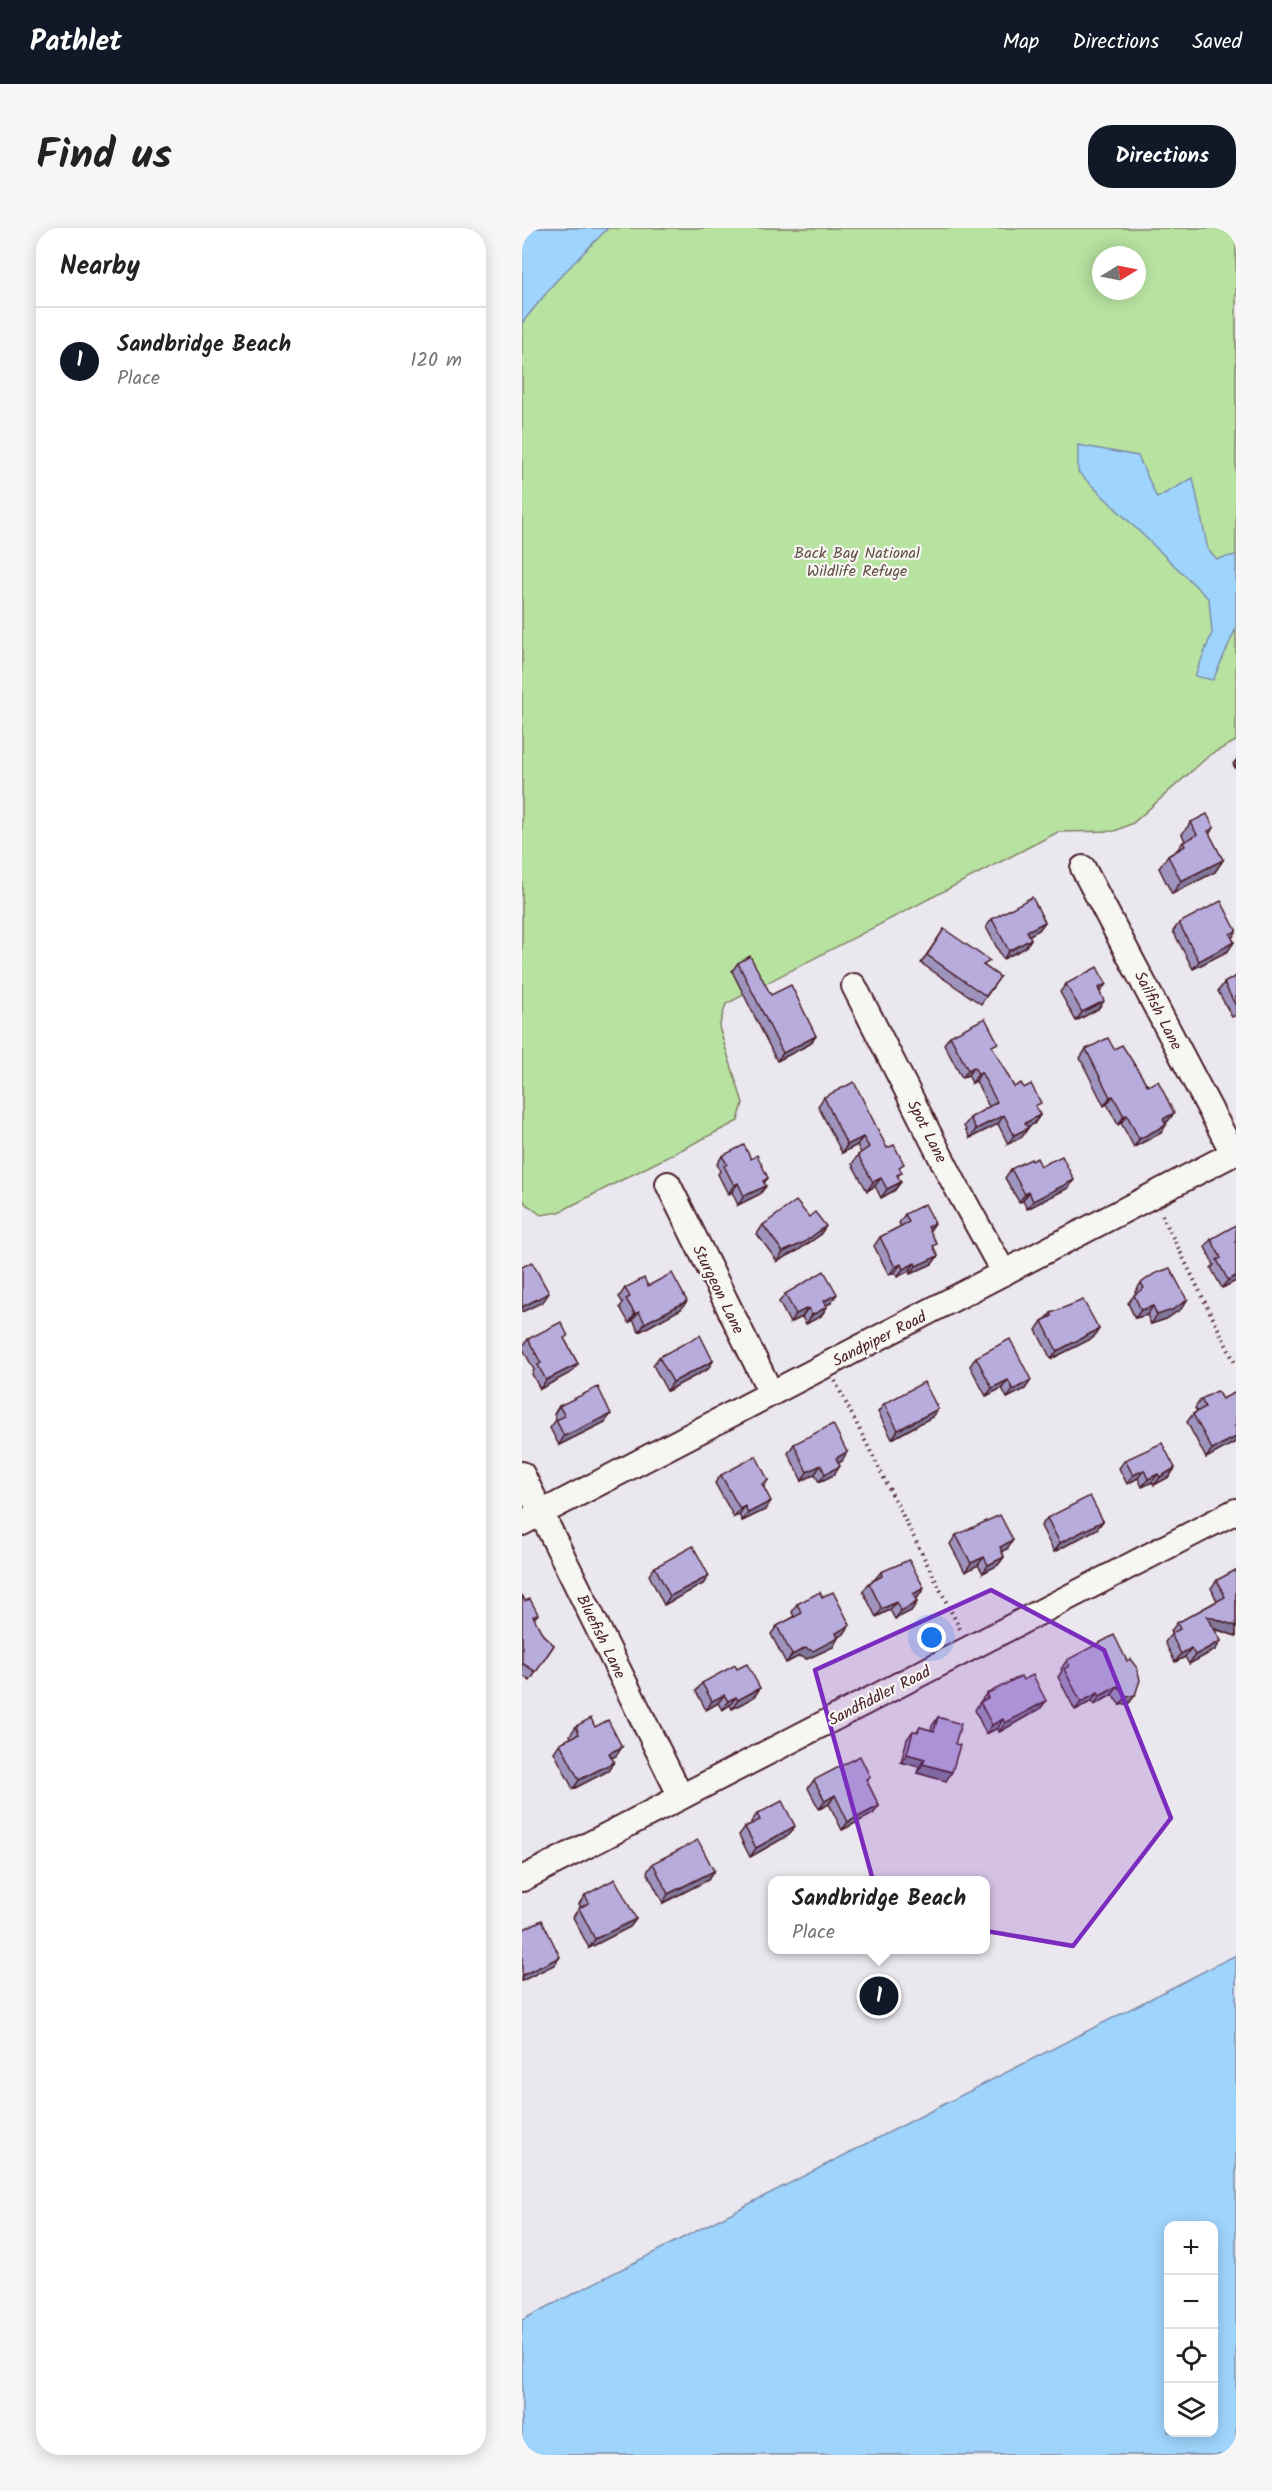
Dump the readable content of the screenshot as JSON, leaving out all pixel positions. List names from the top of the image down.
{
  "streets": {
    "street": [
      "Sailfish Lane",
      "Spot Lane",
      "Sturgeon Lane",
      "Sandpiper Road",
      "Bluefish Lane",
      "Sandfiddler Road"
    ]
  },
  "crossings": [
    ["Sailfish Lane", "Sandpiper Road"],
    ["Spot Lane", "Sandpiper Road"],
    ["Sturgeon Lane", "Sandpiper Road"],
    ["Sandpiper Road", "Bluefish Lane"],
    ["Bluefish Lane", "Sandfiddler Road"]
  ],
  "parks": ["Back Bay National Wildlife Refuge"],
  "north": "right",
  "page": {
    "header": "Pathlet",
    "nav": ["Map", "Directions", "Saved"],
    "title": "Find us",
    "buttons": "Directions",
    "heading": "Nearby",
    "list": [
      {
        "mark": "1",
        "name": "Sandbridge Beach",
        "note": "Place",
        "value": "120 m"
      }
    ],
    "popup": ["Sandbridge Beach", "Place"],
    "pins": "1",
    "map_buttons": ["+", "−"]
  }
}
